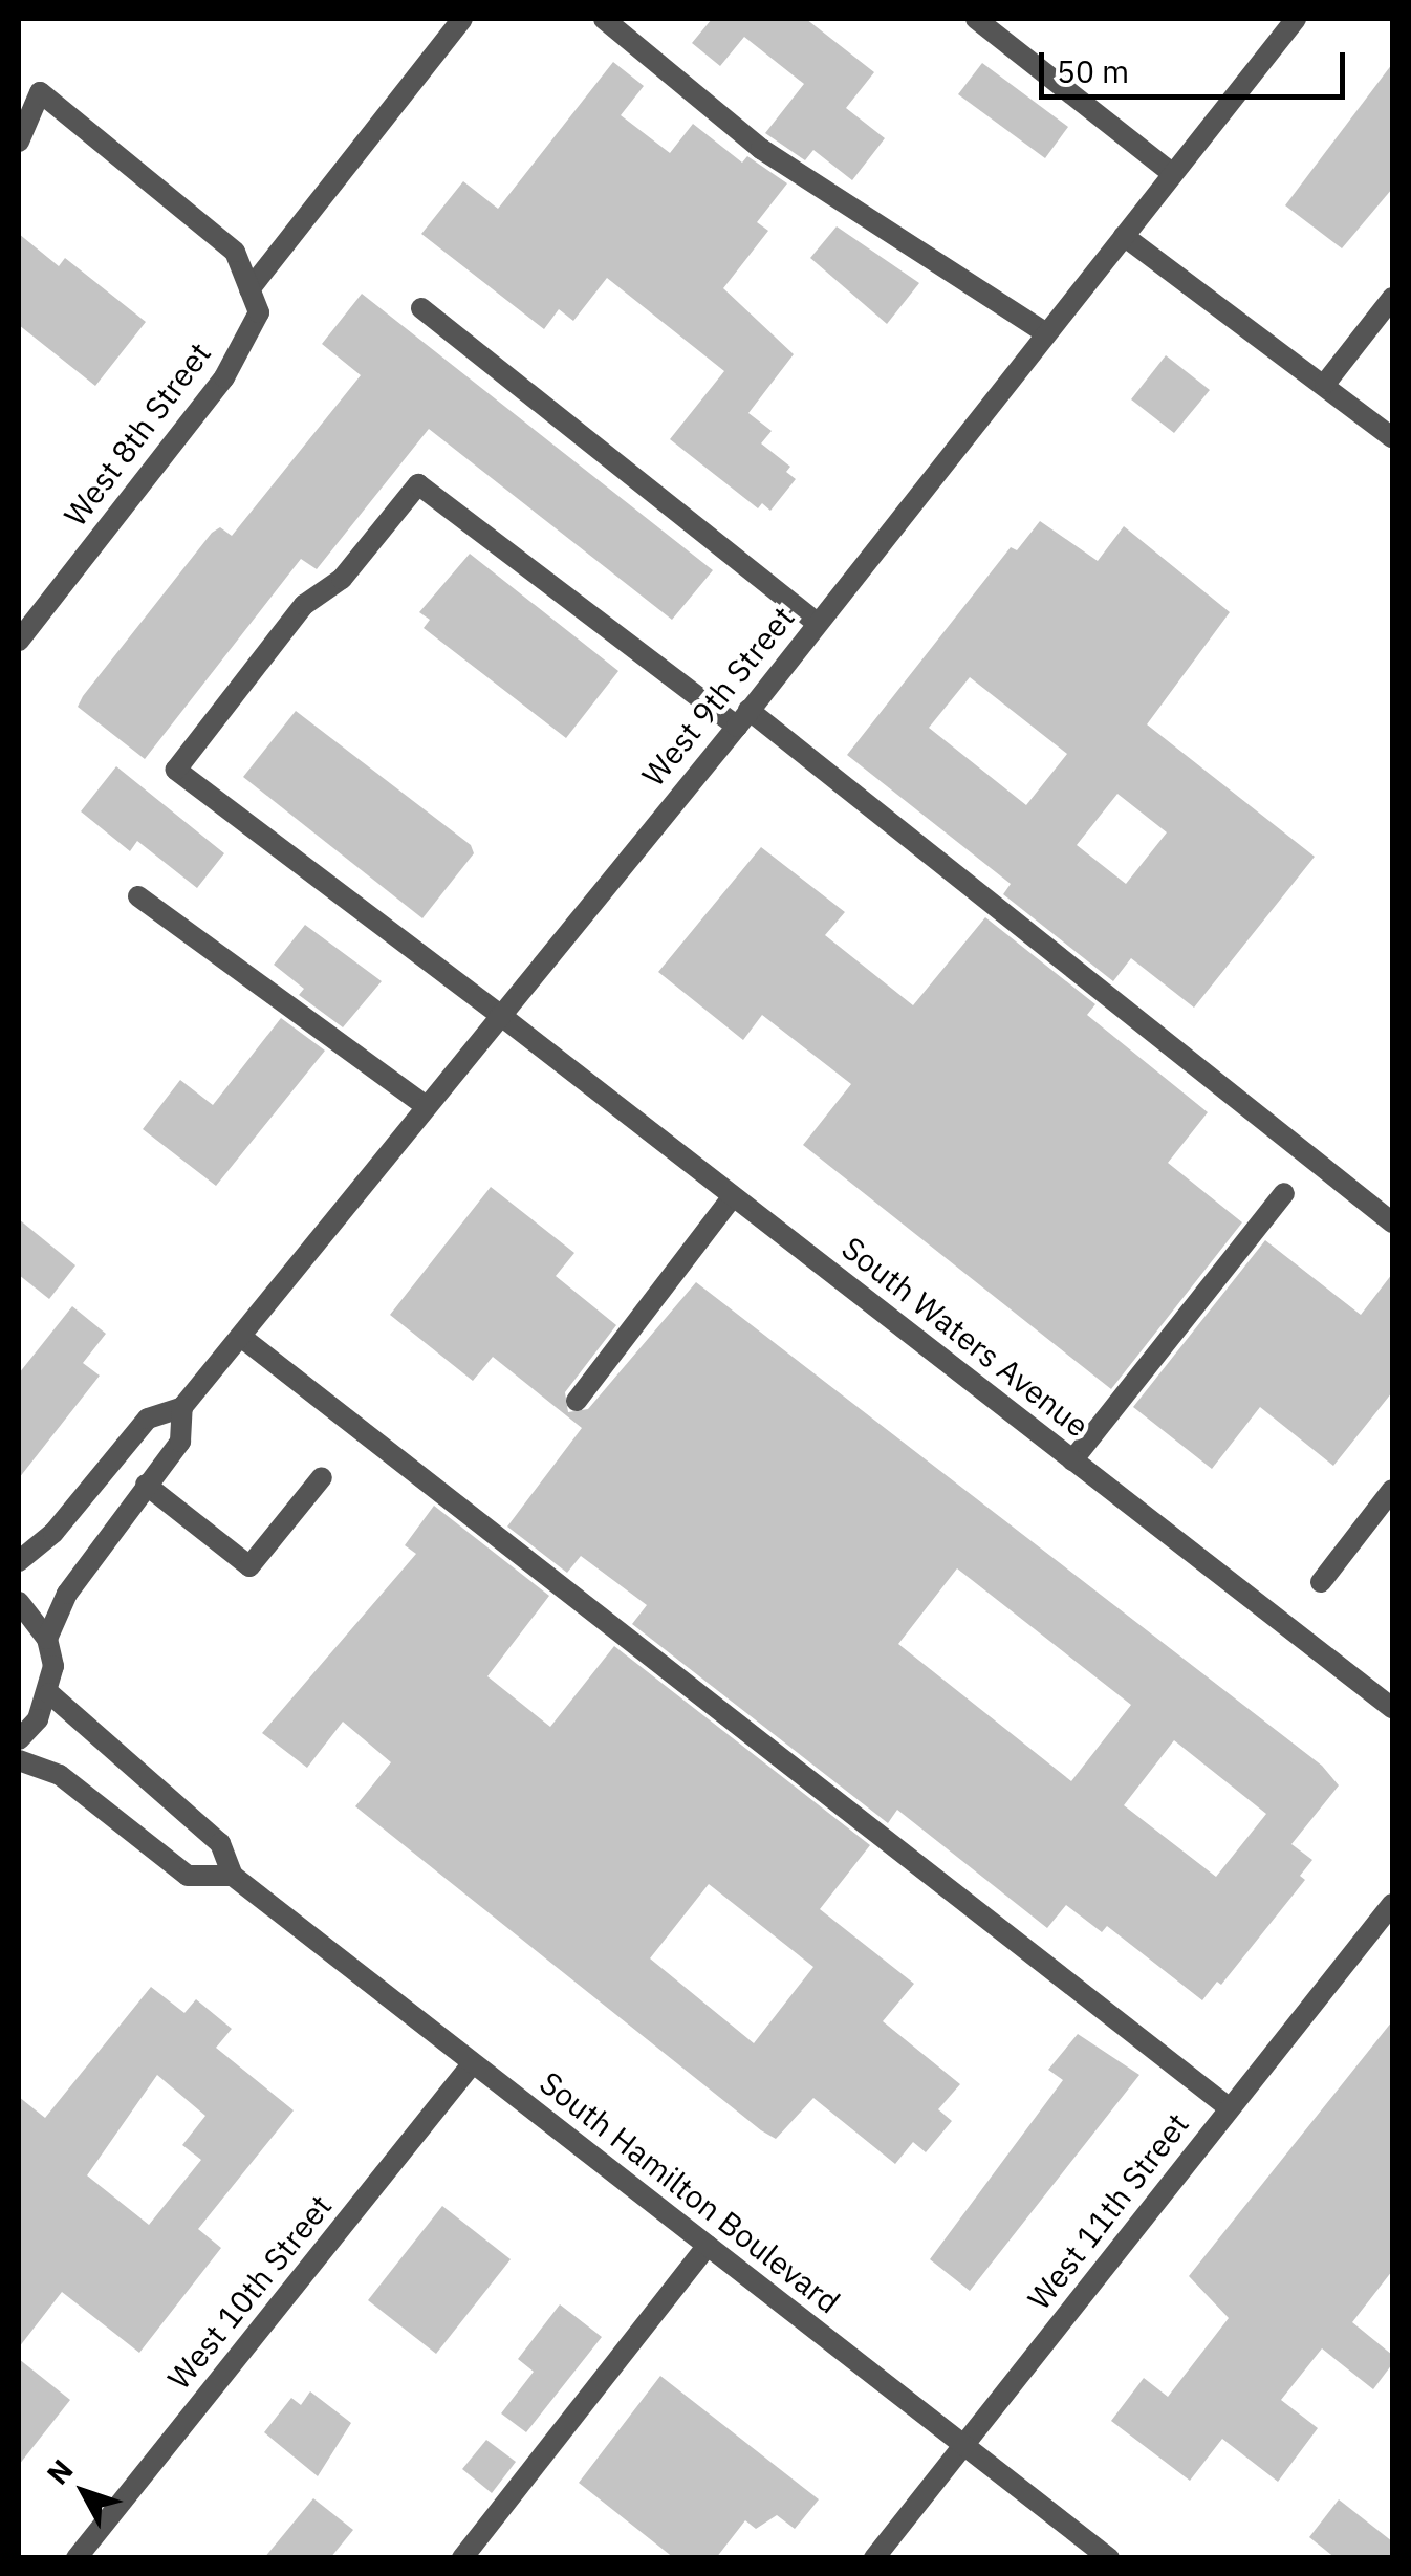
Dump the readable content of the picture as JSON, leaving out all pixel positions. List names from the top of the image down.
{
  "streets": {
    "street": [
      "West 8th Street",
      "West 9th Street",
      "South Waters Avenue",
      "South Hamilton Boulevard",
      "West 11th Street",
      "West 10th Street"
    ]
  },
  "crossings": [
    ["West 9th Street", "South Waters Avenue"],
    ["South Hamilton Boulevard", "West 11th Street"],
    ["South Hamilton Boulevard", "West 10th Street"]
  ],
  "scale_bar": "50 m",
  "north": "top left"
}
